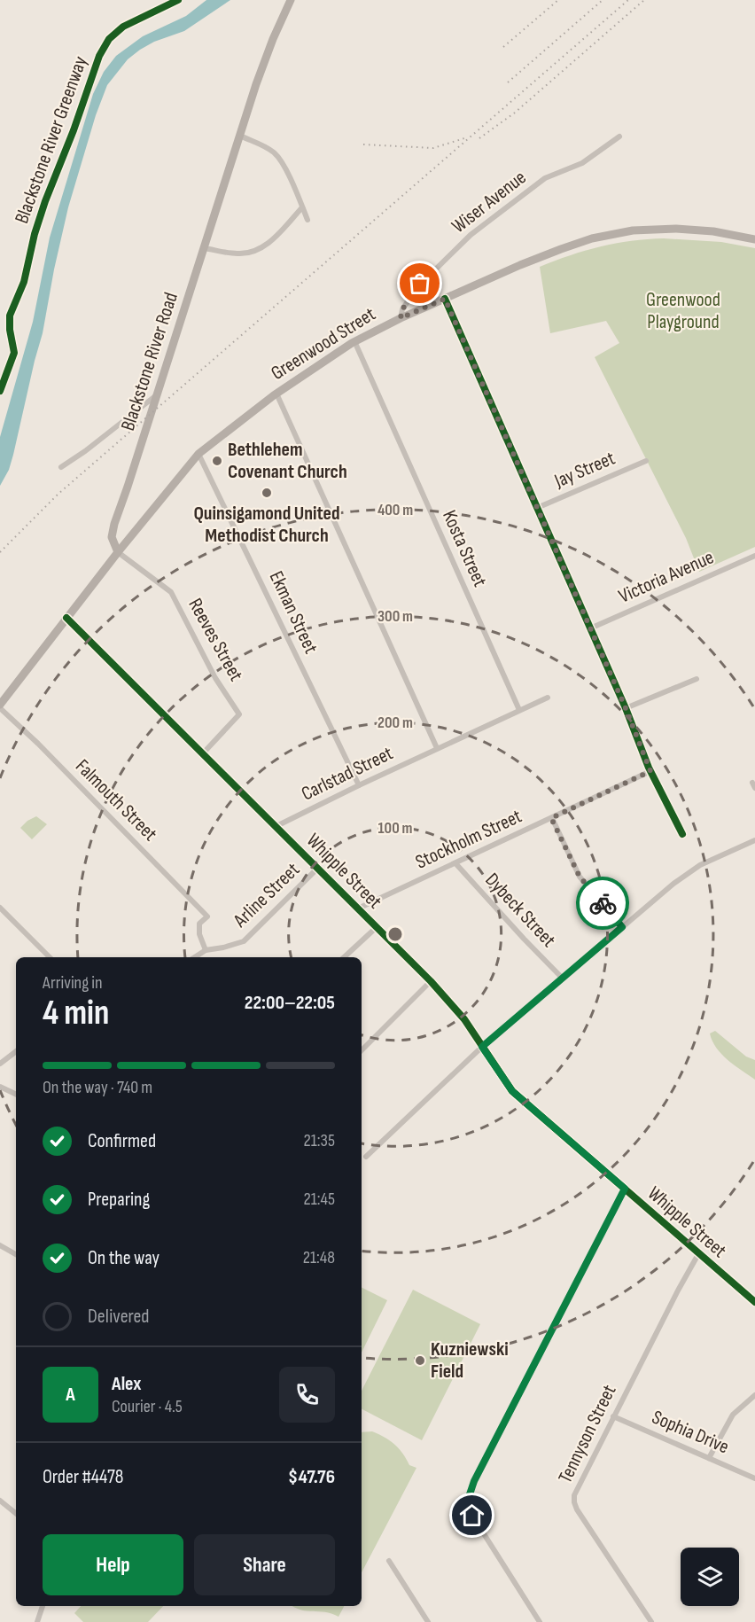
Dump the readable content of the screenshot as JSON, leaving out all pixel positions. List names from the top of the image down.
{
  "streets": {
    "main road": ["Greenwood Street", "Blackstone River Road"],
    "street": [
      "Wiser Avenue",
      "Jay Street",
      "Kosta Street",
      "Victoria Avenue",
      "Ekman Street",
      "Reeves Street",
      "Carlstad Street",
      "Falmouth Street",
      "Stockholm Street",
      "Whipple Street",
      "Arline Street",
      "Dybeck Street",
      "Sophia Drive",
      "Tennyson Street"
    ],
    "cycle path": ["Blackstone River Greenway"]
  },
  "crossings": [
    ["Wiser Avenue", "Greenwood Street"],
    ["Greenwood Street", "Blackstone River Road"],
    ["Greenwood Street", "Kosta Street"],
    ["Greenwood Street", "Ekman Street"],
    ["Greenwood Street", "Reeves Street"],
    ["Blackstone River Road", "Reeves Street"],
    ["Kosta Street", "Carlstad Street"],
    ["Ekman Street", "Carlstad Street"],
    ["Reeves Street", "Whipple Street"],
    ["Carlstad Street", "Whipple Street"],
    ["Falmouth Street", "Arline Street"],
    ["Stockholm Street", "Whipple Street"],
    ["Stockholm Street", "Dybeck Street"],
    ["Whipple Street", "Arline Street"],
    ["Whipple Street", "Tennyson Street"],
    ["Sophia Drive", "Tennyson Street"]
  ],
  "parks": ["Greenwood Playground"],
  "places": ["Bethlehem Covenant Church", "Quinsigamond United Methodist Church", "Kuzniewski Field"],
  "page": {
    "heading": ["4 min", "Arriving in", "22:00–22:05"],
    "panel": [
      "Alex",
      "Courier · 4.5",
      "Order #4478",
      "$47.76"
    ],
    "bar": "On the way · 740 m",
    "list": [
      ["Confirmed", "21:35"],
      ["Preparing", "21:45"],
      ["On the way", "21:48"],
      "Delivered"
    ],
    "round": "A",
    "buttons": ["Help", "Share"]
  },
  "rings": [
    "400 m",
    "300 m",
    "200 m",
    "100 m"
  ]
}
